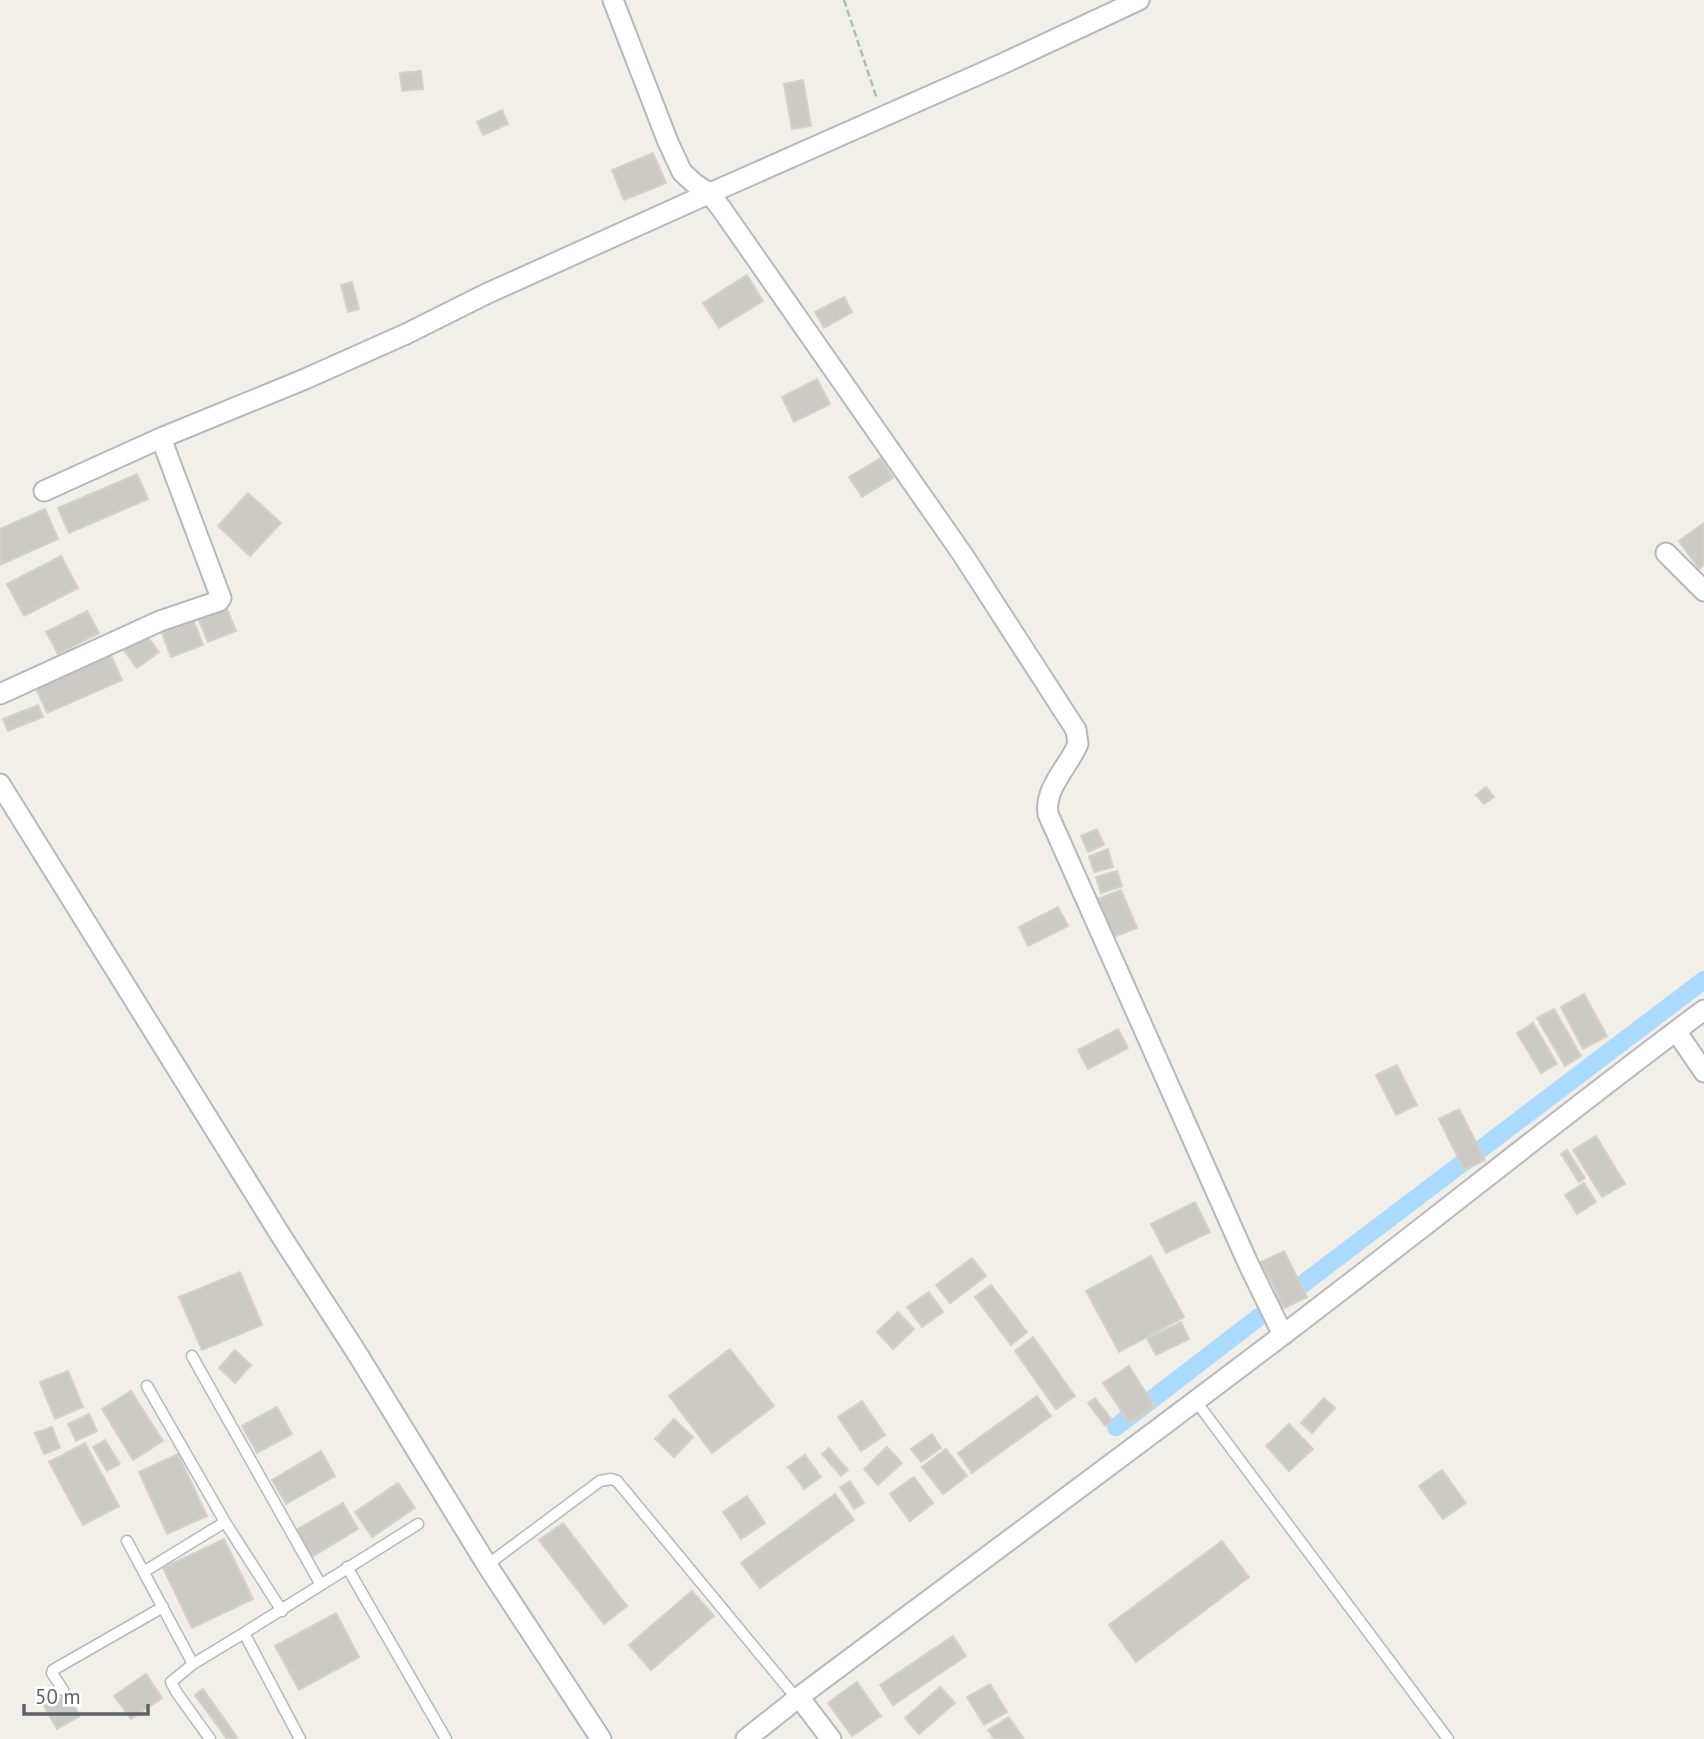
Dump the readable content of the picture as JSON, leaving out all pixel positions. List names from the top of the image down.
{
  "scale_bar": "50 m"
}
